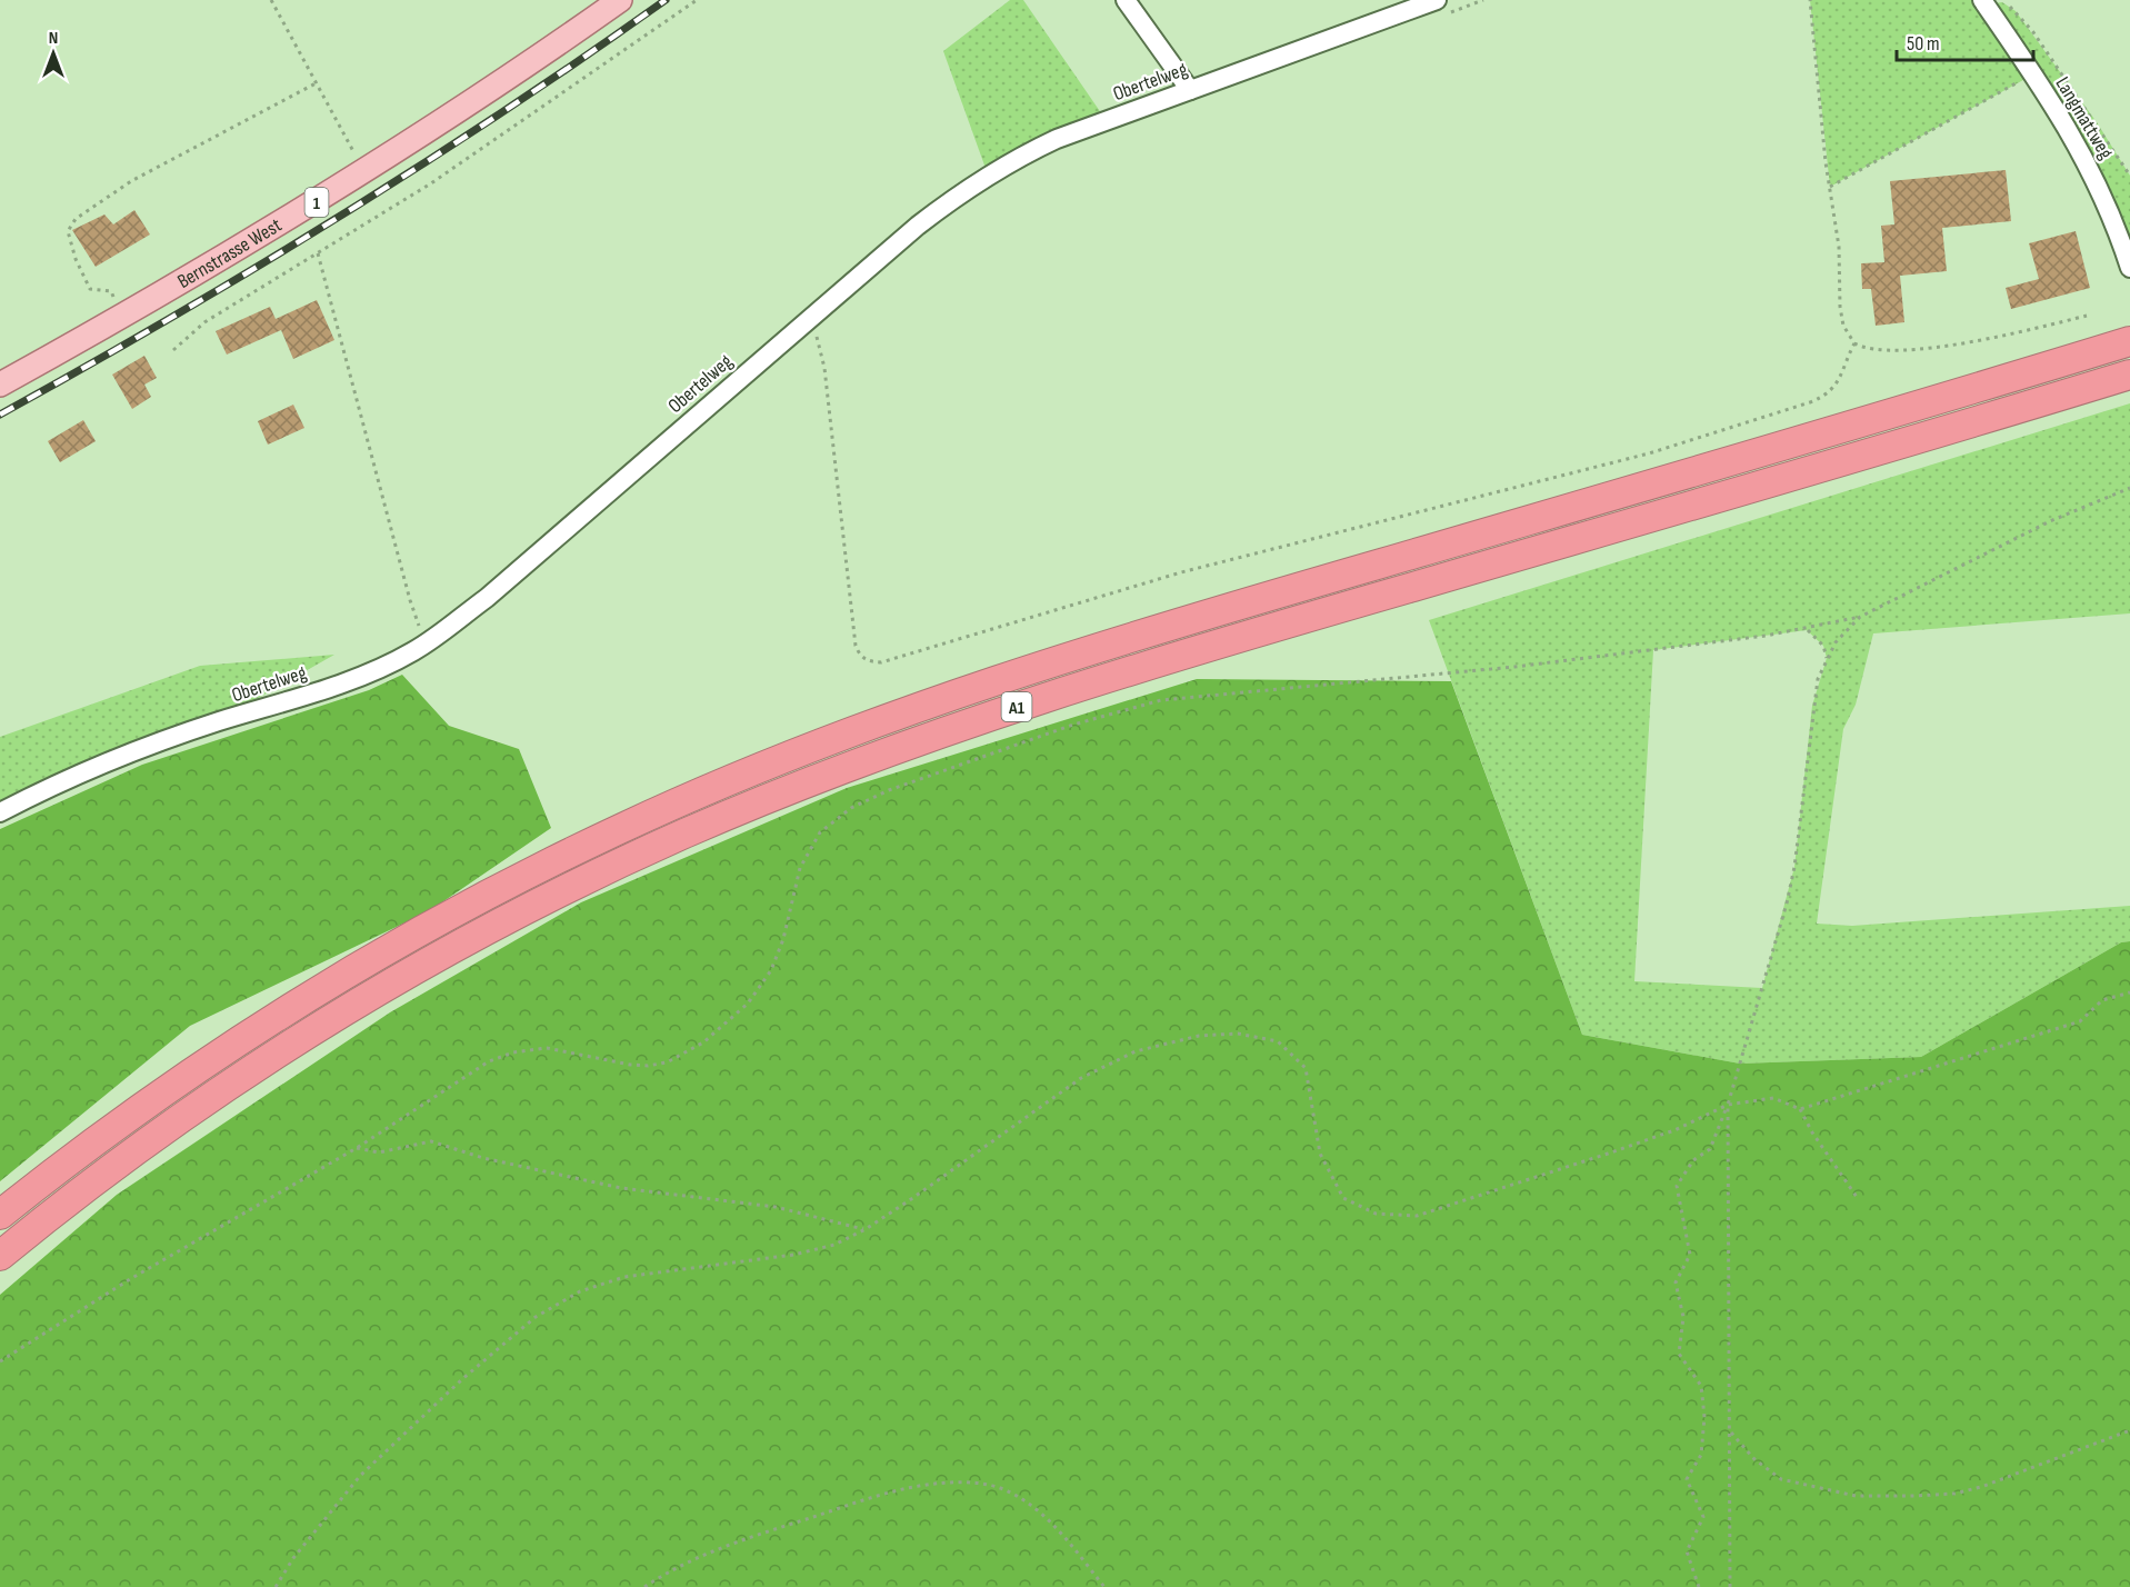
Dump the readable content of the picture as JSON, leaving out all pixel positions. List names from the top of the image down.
{
  "streets": {
    "highway": ["A1"],
    "main road": ["1", "Bernstrasse West"],
    "street": ["Obertelweg", "Langmattweg"]
  },
  "scale_bar": "50 m",
  "north": "top"
}
